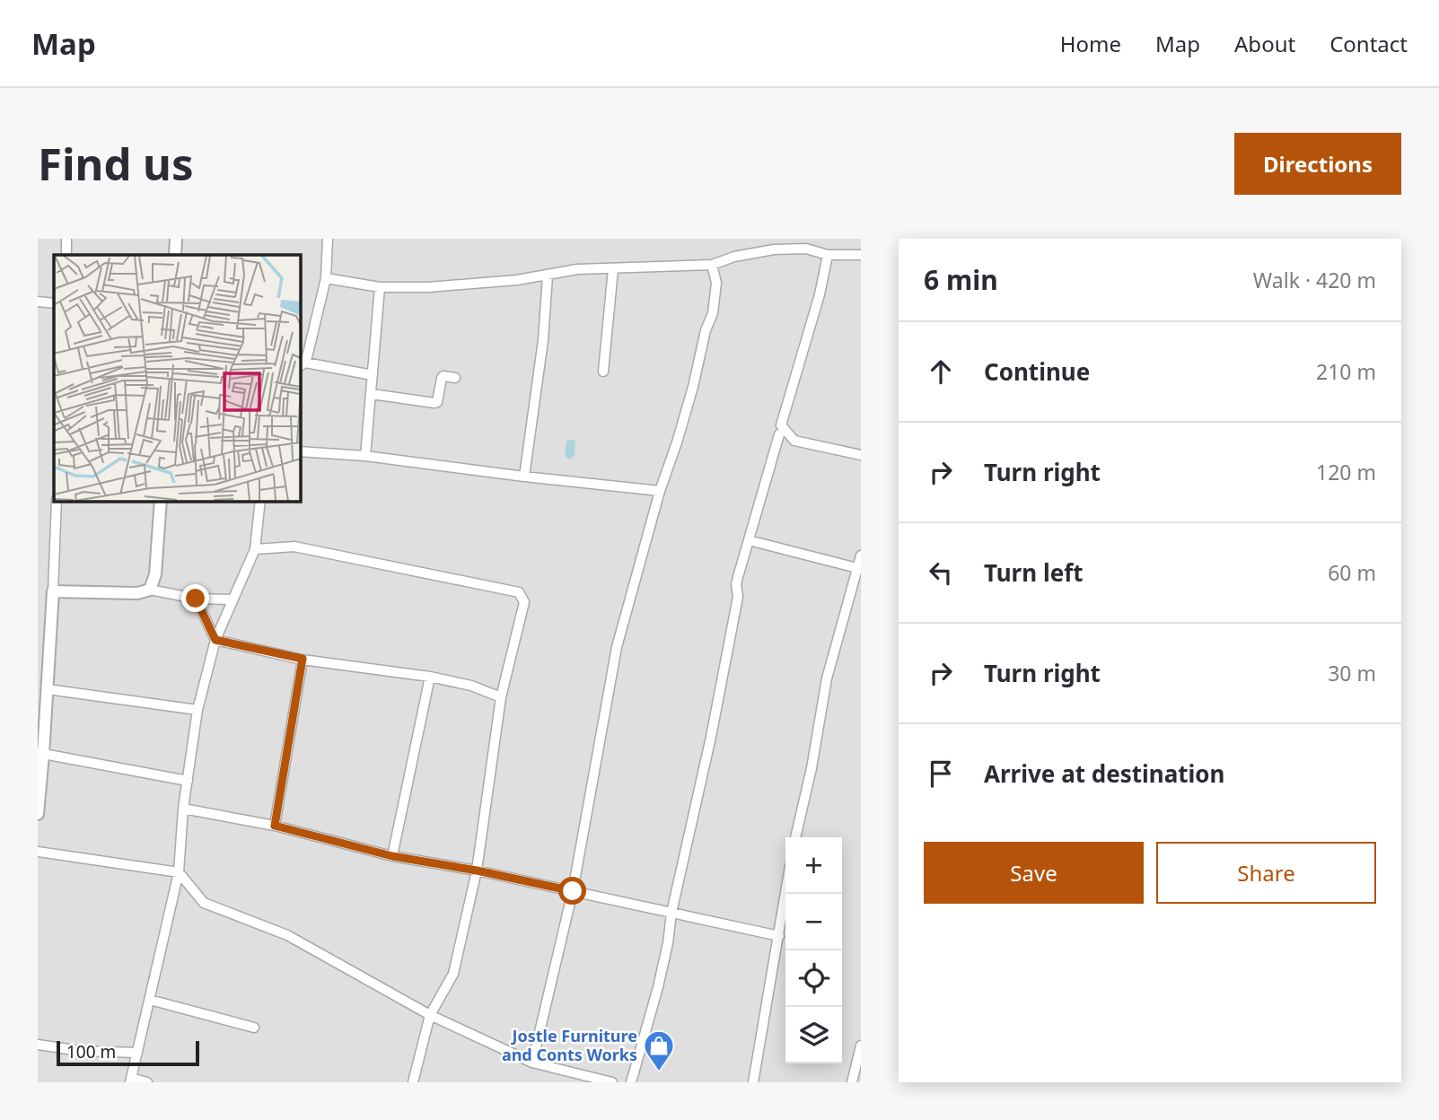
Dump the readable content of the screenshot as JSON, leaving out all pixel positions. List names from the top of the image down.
{
  "places": {
    "shop": ["Jostle Furniture and Conts Works"]
  },
  "scale_bar": "100 m",
  "page": {
    "header": "Map",
    "nav": [
      "Home",
      "Map",
      "About",
      "Contact"
    ],
    "buttons": [
      "Directions",
      ["Save", "Share"]
    ],
    "title": "Find us",
    "heading": ["6 min", "Walk · 420 m"],
    "list": [
      ["Continue", "210 m"],
      ["Turn right", "120 m"],
      ["Turn left", "60 m"],
      ["Turn right", "30 m"],
      "Arrive at destination"
    ],
    "map_buttons": ["+", "−"],
    "scale": "100 m"
  }
}
